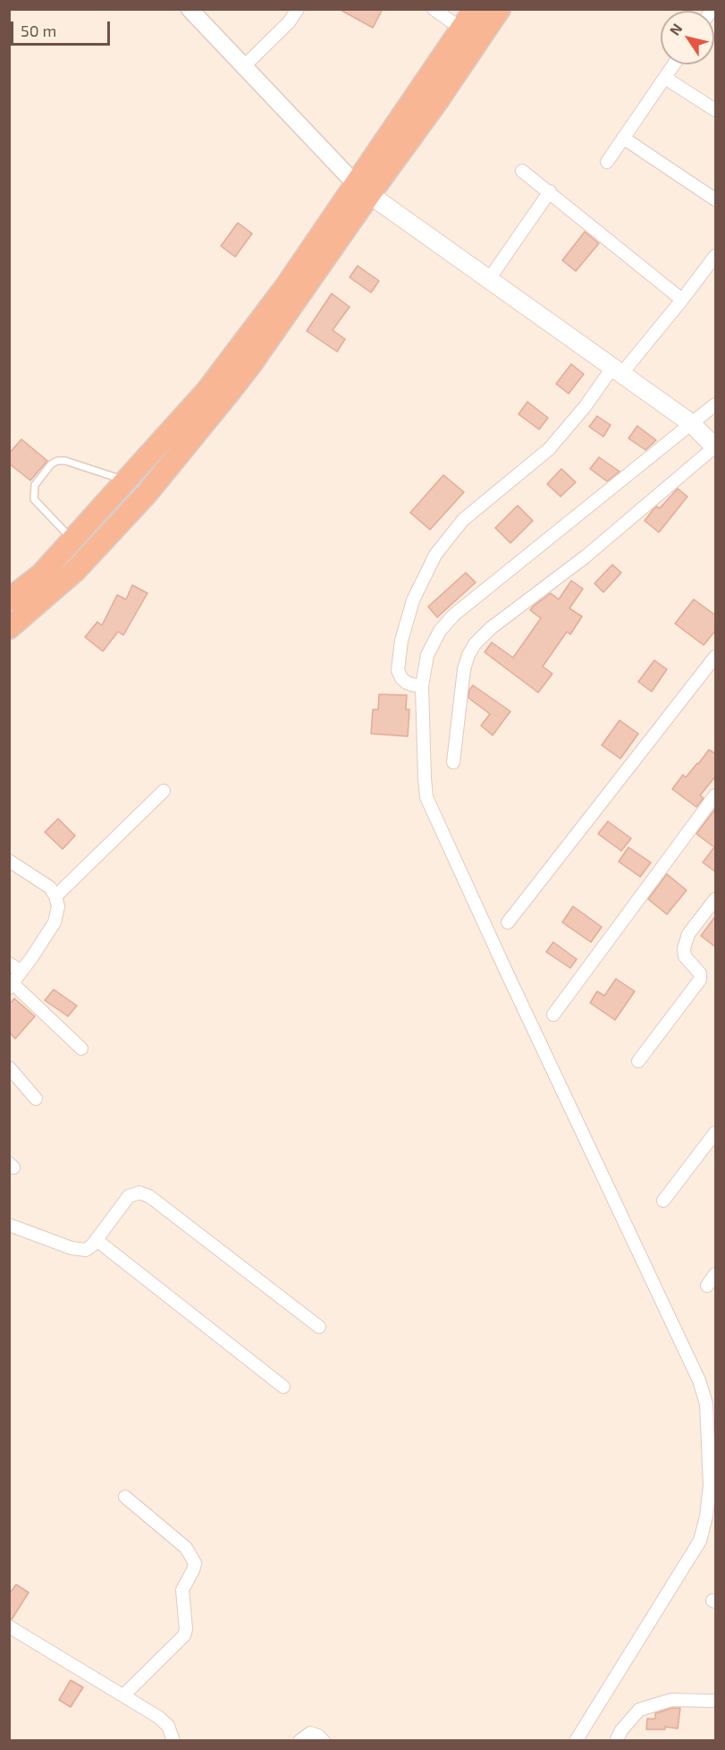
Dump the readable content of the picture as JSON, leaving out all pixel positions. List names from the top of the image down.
{
  "scale_bar": "50 m",
  "north": "top left"
}
